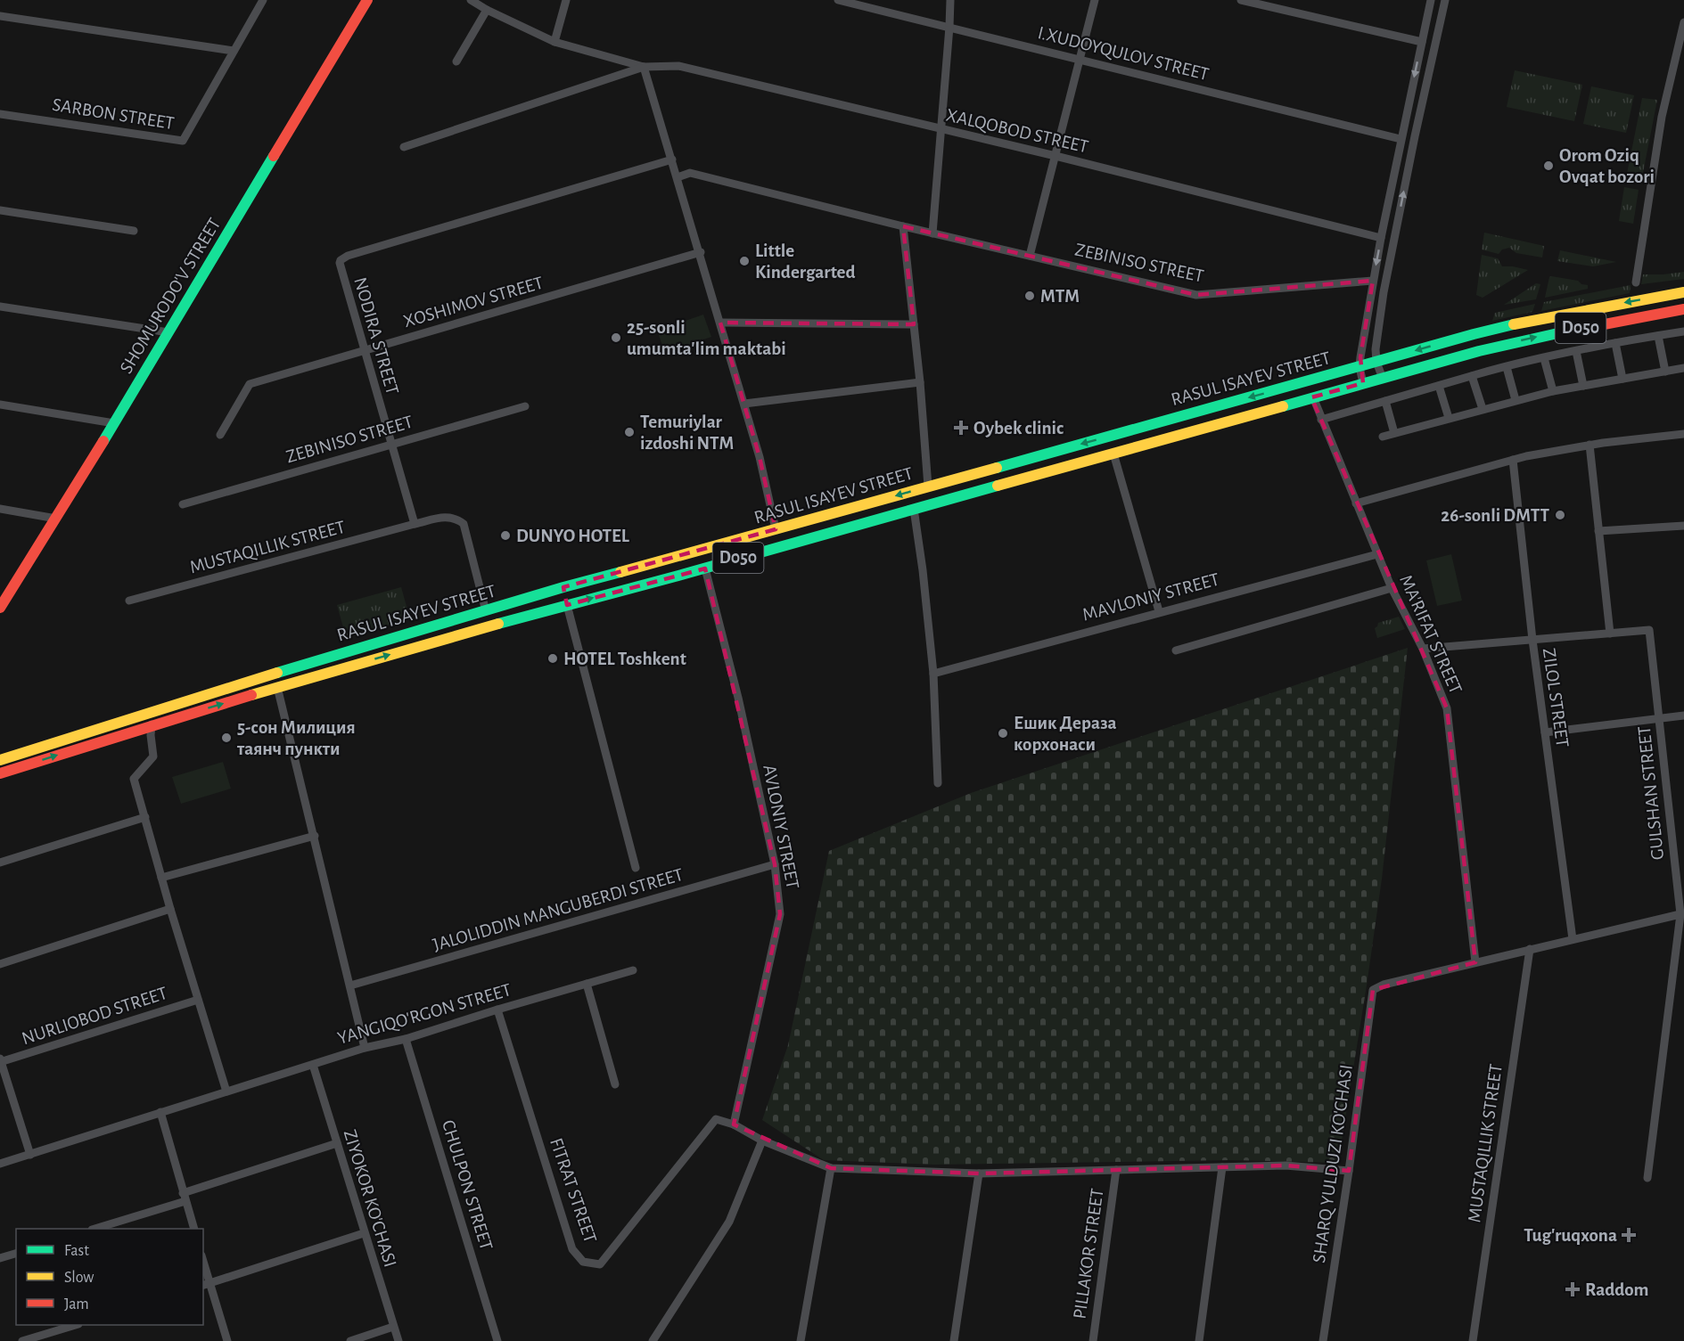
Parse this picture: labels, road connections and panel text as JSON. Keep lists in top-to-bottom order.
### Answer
{
  "streets": {
    "main road": ["SHOMURODO'V STREET", "D050", "RASUL ISAYEV STREET"],
    "street": [
      "I.ХUDOYQULOV STREET",
      "SARBON STREET",
      "ХALQOBOD STREET",
      "ZEBINISO STREET",
      "XOSHIMOV STREET",
      "NODIRA STREET",
      "MUSTAQILLIK STREET",
      "MAVLONIY STREET",
      "MA'RIFAT STREET",
      "ZILOL STREET",
      "GULSHAN STREET",
      "AVLONIY STREET",
      "JALOLIDDIN MANGUBERDI STREET",
      "YANGIQO'RGON STREET",
      "NURLIOBOD STREET",
      "SHARQ YULDUZI KO'CHASI",
      "CHULPON STREET",
      "FITRAT STREET",
      "ZIYOKOR KO'CHASI",
      "PILLAKOR STREET"
    ]
  },
  "crossings": [
    ["ZEBINISO STREET", "NODIRA STREET"],
    ["XOSHIMOV STREET", "NODIRA STREET"],
    ["NODIRA STREET", "MUSTAQILLIK STREET"],
    ["RASUL ISAYEV STREET", "MA'RIFAT STREET"],
    ["RASUL ISAYEV STREET", "AVLONIY STREET"],
    ["MAVLONIY STREET", "MA'RIFAT STREET"],
    ["MA'RIFAT STREET", "GULSHAN STREET"],
    ["MA'RIFAT STREET", "SHARQ YULDUZI KO'CHASI"],
    ["ZILOL STREET", "GULSHAN STREET"],
    ["AVLONIY STREET", "JALOLIDDIN MANGUBERDI STREET"],
    ["AVLONIY STREET", "FITRAT STREET"],
    ["YANGIQO'RGON STREET", "CHULPON STREET"],
    ["YANGIQO'RGON STREET", "FITRAT STREET"],
    ["YANGIQO'RGON STREET", "ZIYOKOR KO'CHASI"]
  ],
  "places": {
    "other": [
      "Orom Oziq Ovqat bozori",
      "Little Kindergarted",
      "MTM",
      "25-sonli umumta'lim maktabi",
      "Temuriylar izdoshi NTM",
      "26-sonli DMTT",
      "DUNYO HOTEL",
      "HOTEL Toshkent",
      "Ешик Дераза корхонаси",
      "5-сон Милиция таянч пункти"
    ],
    "health": ["Oybek clinic", "Tug'ruqxona", "Raddom"]
  },
  "legend": ["Fast", "Slow", "Jam"]
}
